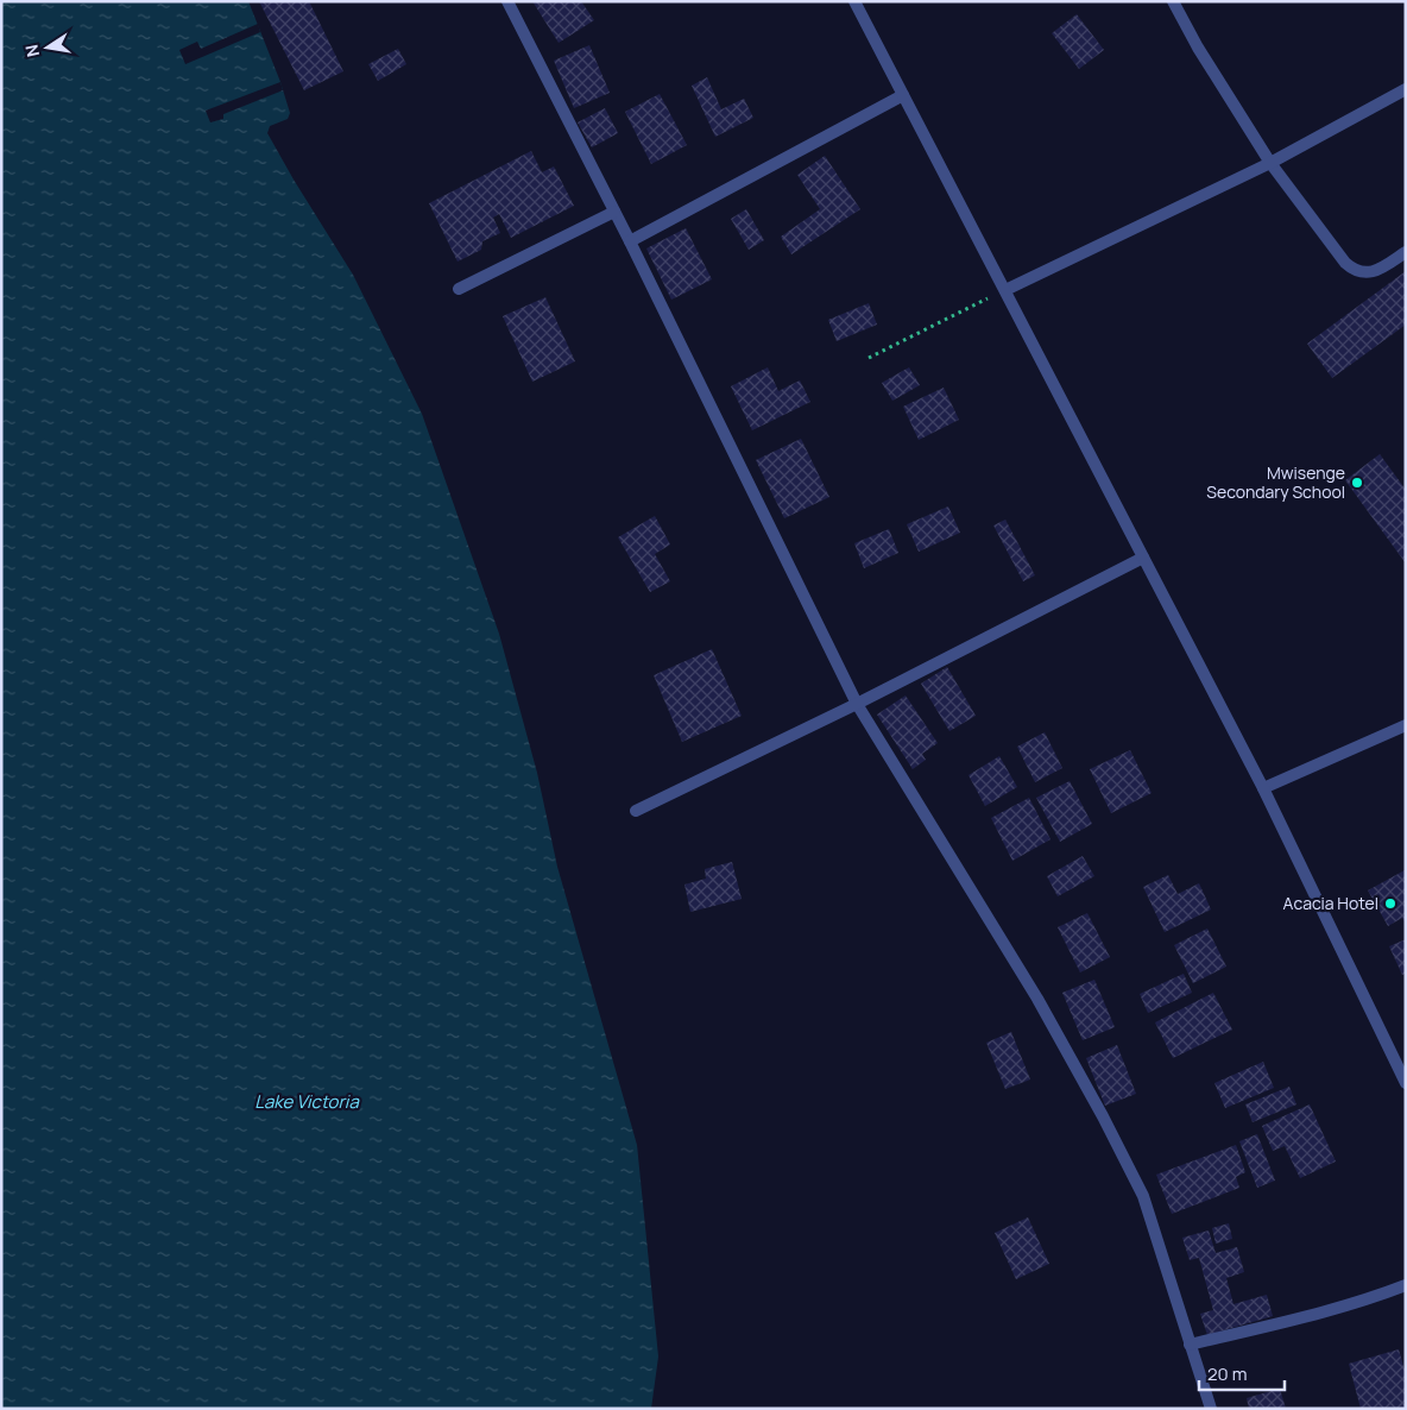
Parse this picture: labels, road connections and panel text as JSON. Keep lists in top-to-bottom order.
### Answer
{
  "water": ["Lake Victoria"],
  "places": ["Mwisenge Secondary School", "Acacia Hotel"],
  "scale_bar": "20 m",
  "north": "left"
}
